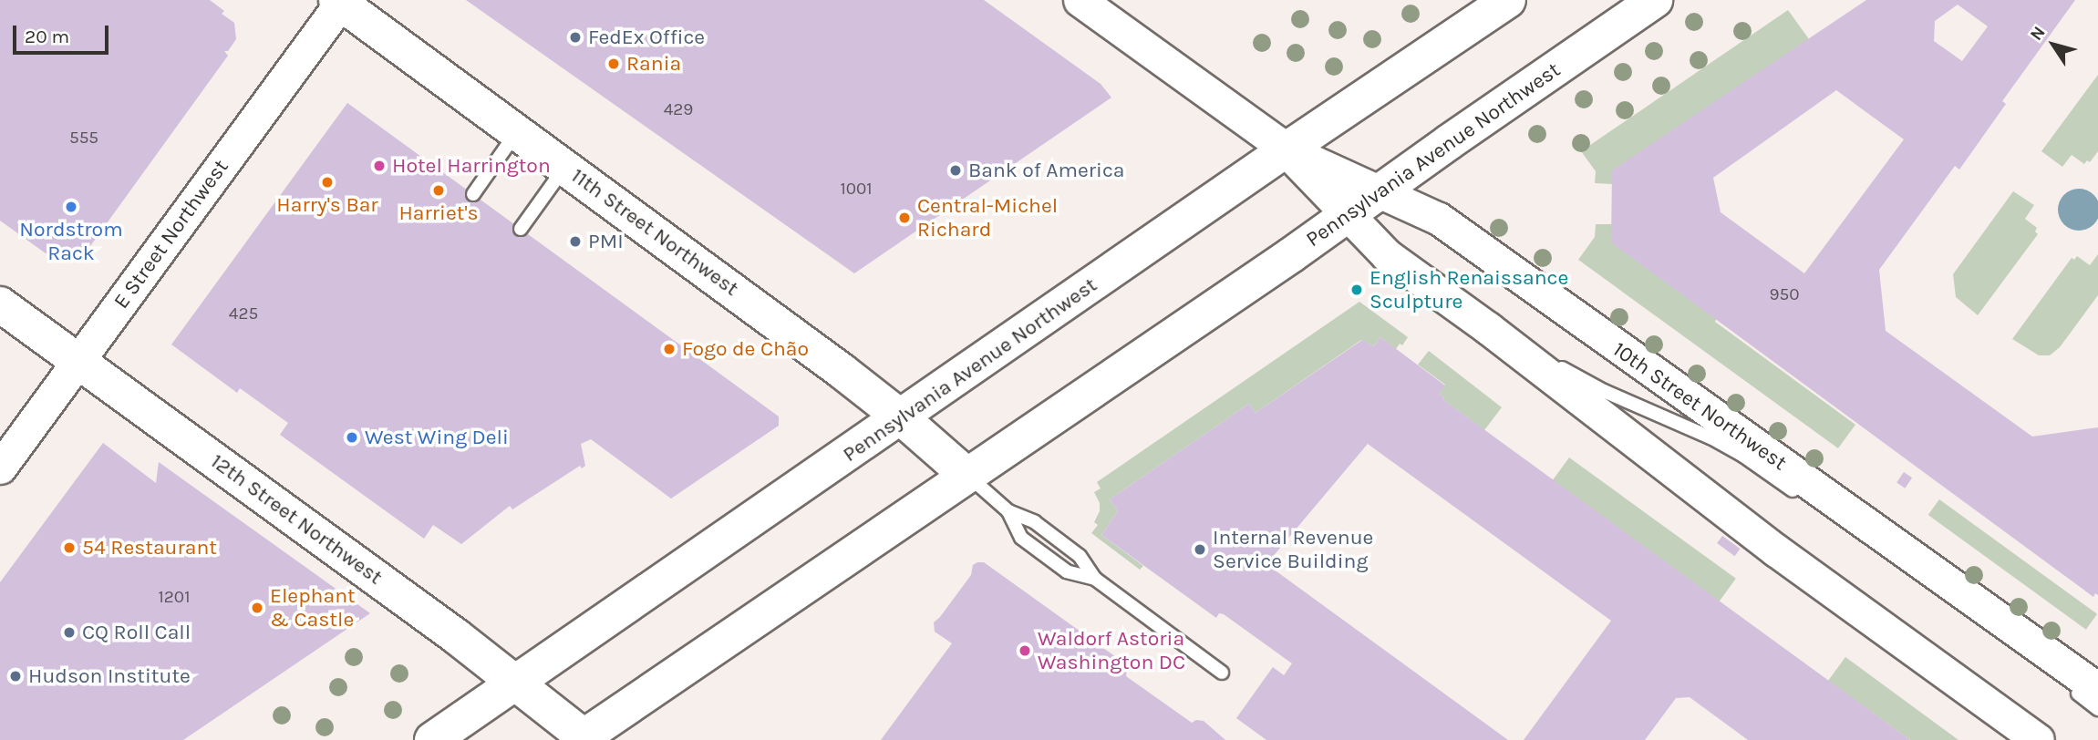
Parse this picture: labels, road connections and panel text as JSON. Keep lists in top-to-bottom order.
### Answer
{
  "streets": {
    "main road": ["Pennsylvania Avenue Northwest", "11th Street Northwest", "12th Street Northwest"],
    "street": ["E Street Northwest", "10th Street Northwest"]
  },
  "crossings": [
    ["Pennsylvania Avenue Northwest", "11th Street Northwest"],
    ["Pennsylvania Avenue Northwest", "10th Street Northwest"],
    ["Pennsylvania Avenue Northwest", "12th Street Northwest"],
    ["11th Street Northwest", "E Street Northwest"],
    ["E Street Northwest", "12th Street Northwest"]
  ],
  "places": [
    "FedEx Office",
    "Rania",
    "Hotel Harrington",
    "Bank of America",
    "Harry's Bar",
    "Harriet's",
    "Nordstrom Rack",
    "Central-Michel Richard",
    "PMI",
    "English Renaissance Sculpture",
    "Fogo de Chão",
    "West Wing Deli",
    "54 Restaurant",
    "Internal Revenue Service Building",
    "Elephant & Castle",
    "CQ Roll Call",
    "Waldorf Astoria Washington DC",
    "Hudson Institute"
  ],
  "house_numbers": [
    "429",
    "555",
    "1001",
    "950",
    "425",
    "1201"
  ],
  "scale_bar": "20 m",
  "north": "top left"
}
